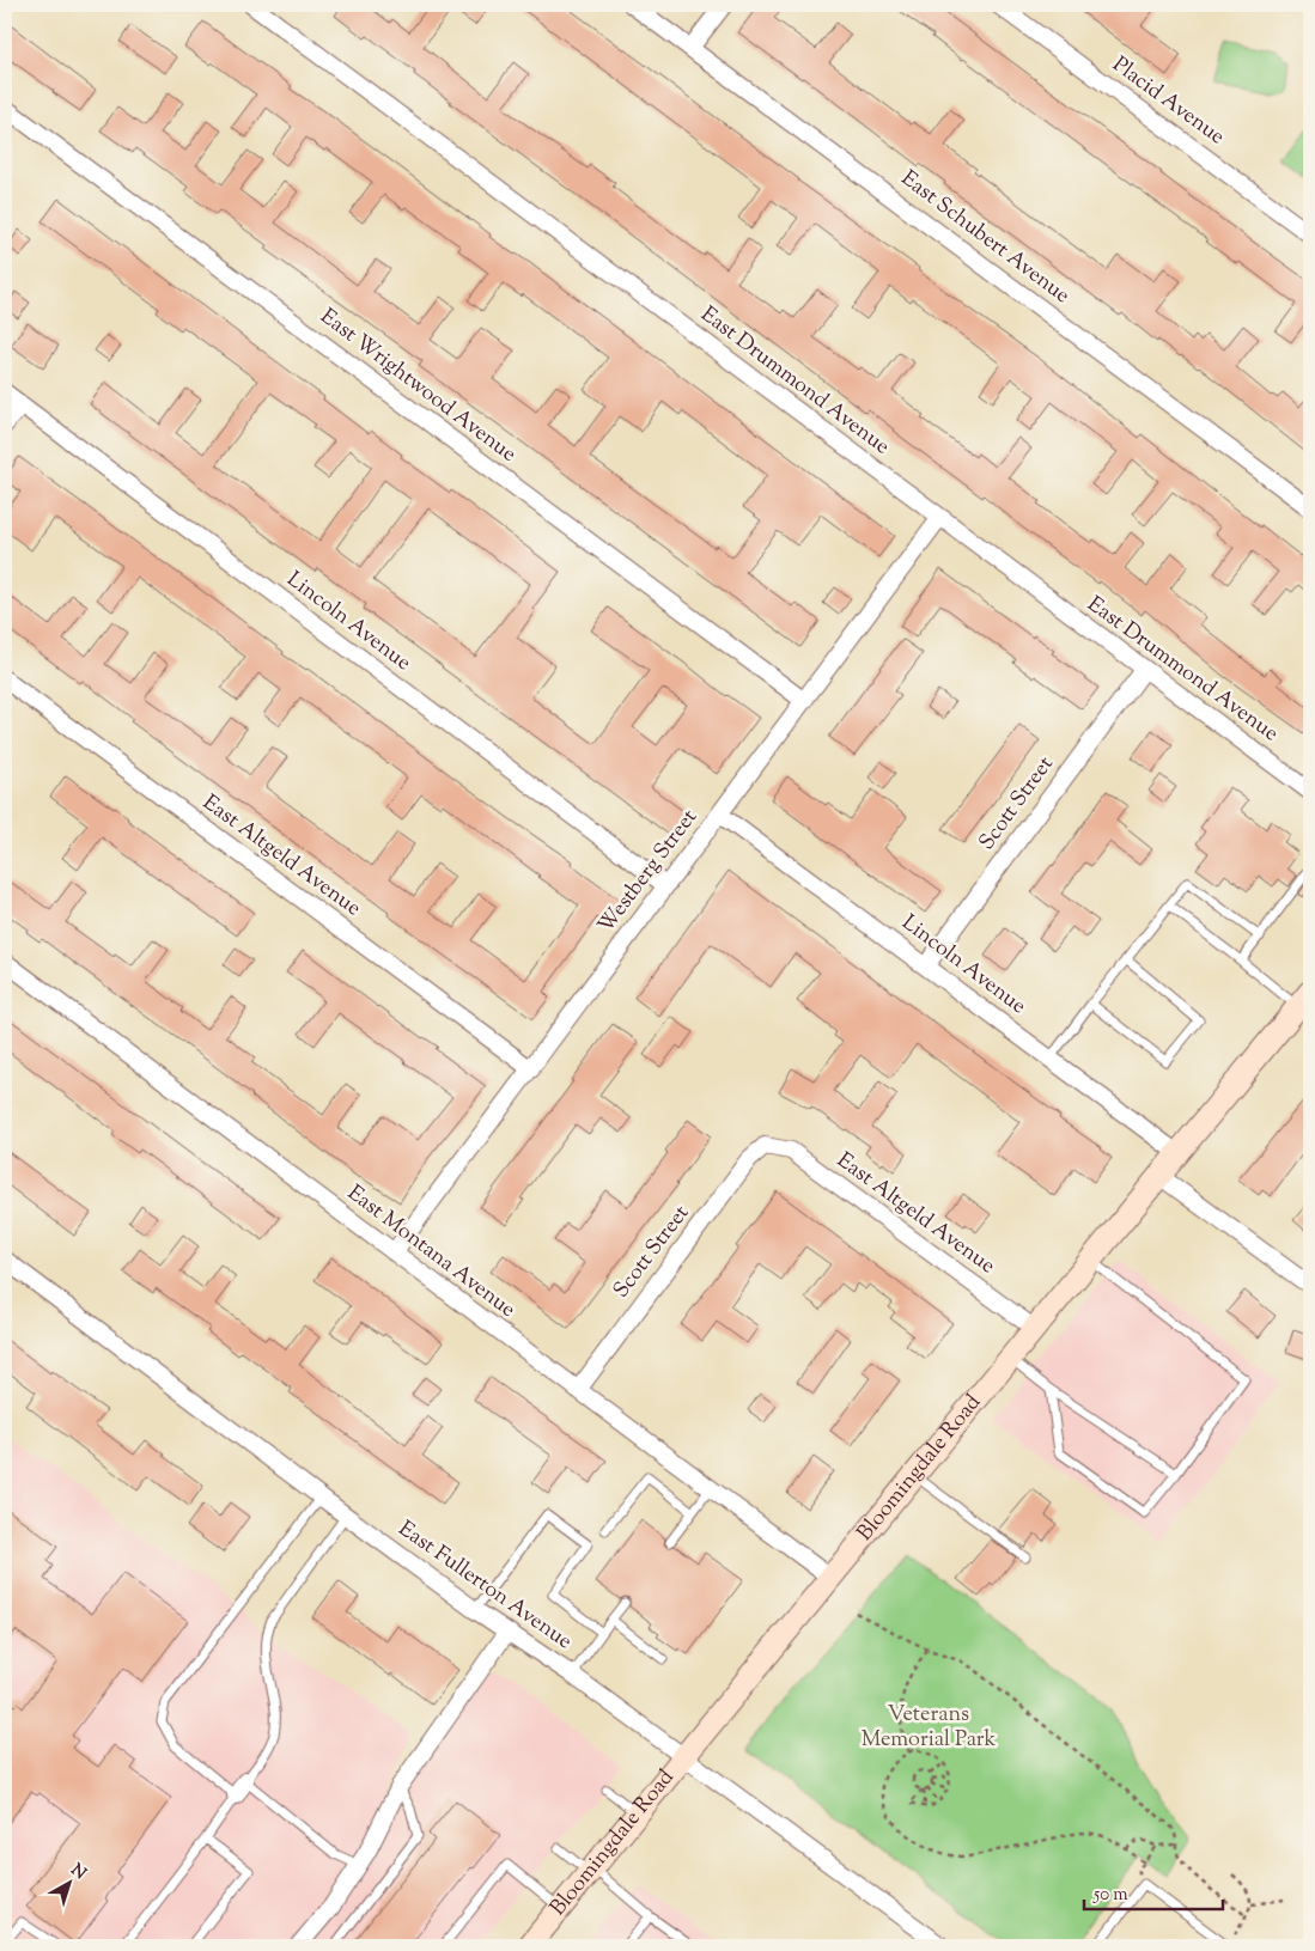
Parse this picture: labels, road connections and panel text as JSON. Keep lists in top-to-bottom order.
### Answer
{
  "streets": {
    "main road": ["Bloomingdale Road"],
    "street": [
      "Placid Avenue",
      "East Schubert Avenue",
      "East Drummond Avenue",
      "East Wrightwood Avenue",
      "Lincoln Avenue",
      "Scott Street",
      "East Altgeld Avenue",
      "Westberg Street",
      "East Montana Avenue",
      "East Fullerton Avenue"
    ]
  },
  "crossings": [
    ["East Drummond Avenue", "Scott Street"],
    ["East Drummond Avenue", "Westberg Street"],
    ["East Wrightwood Avenue", "Westberg Street"],
    ["Lincoln Avenue", "Scott Street"],
    ["Lincoln Avenue", "Westberg Street"],
    ["Lincoln Avenue", "Bloomingdale Road"],
    ["Scott Street", "East Altgeld Avenue"],
    ["Scott Street", "East Montana Avenue"],
    ["East Altgeld Avenue", "Westberg Street"],
    ["East Altgeld Avenue", "Bloomingdale Road"],
    ["Westberg Street", "East Montana Avenue"],
    ["East Montana Avenue", "Bloomingdale Road"],
    ["Bloomingdale Road", "East Fullerton Avenue"]
  ],
  "parks": ["Veterans Memorial Park"],
  "scale_bar": "50 m",
  "north": "top right"
}
